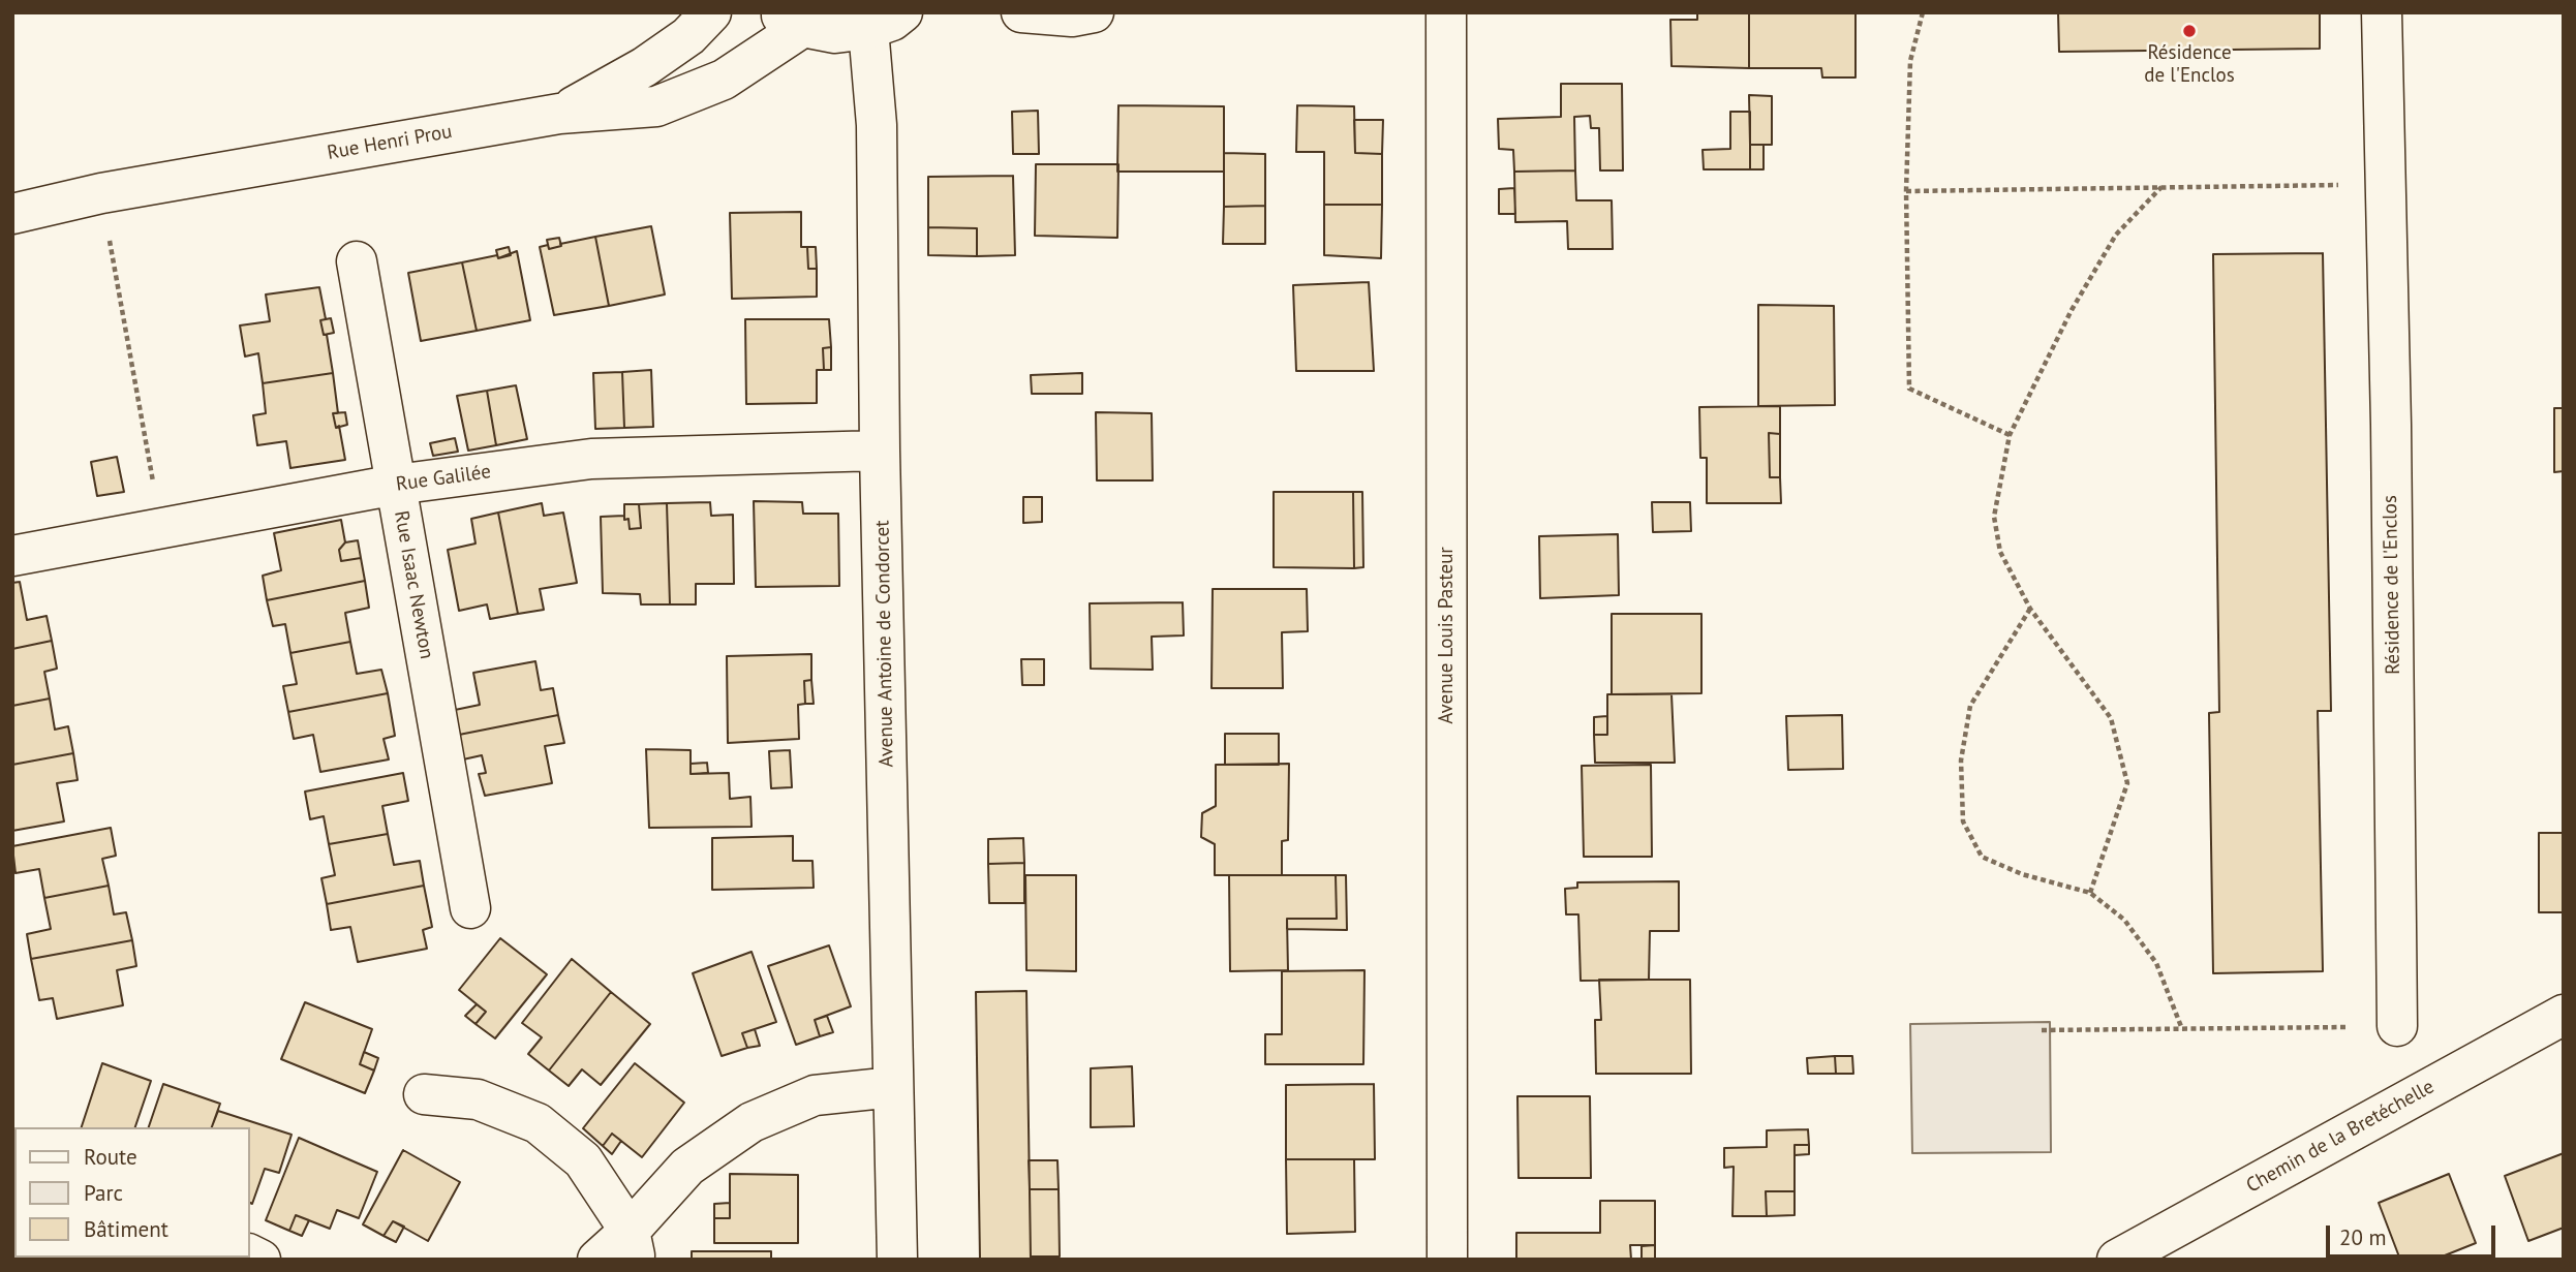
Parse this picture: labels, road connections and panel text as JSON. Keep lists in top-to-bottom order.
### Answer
{
  "streets": {
    "street": [
      "Rue Henri Prou",
      "Rue Galilée",
      "Rue Isaac Newton",
      "Résidence de l'Enclos",
      "Avenue Louis Pasteur",
      "Avenue Antoine de Condorcet",
      "Chemin de la Bretéchelle"
    ]
  },
  "crossings": [
    ["Rue Galilée", "Rue Isaac Newton"],
    ["Rue Galilée", "Avenue Antoine de Condorcet"]
  ],
  "places": ["Résidence de l'Enclos"],
  "legend": ["Route", "Parc", "Bâtiment"],
  "scale_bar": "20 m"
}
